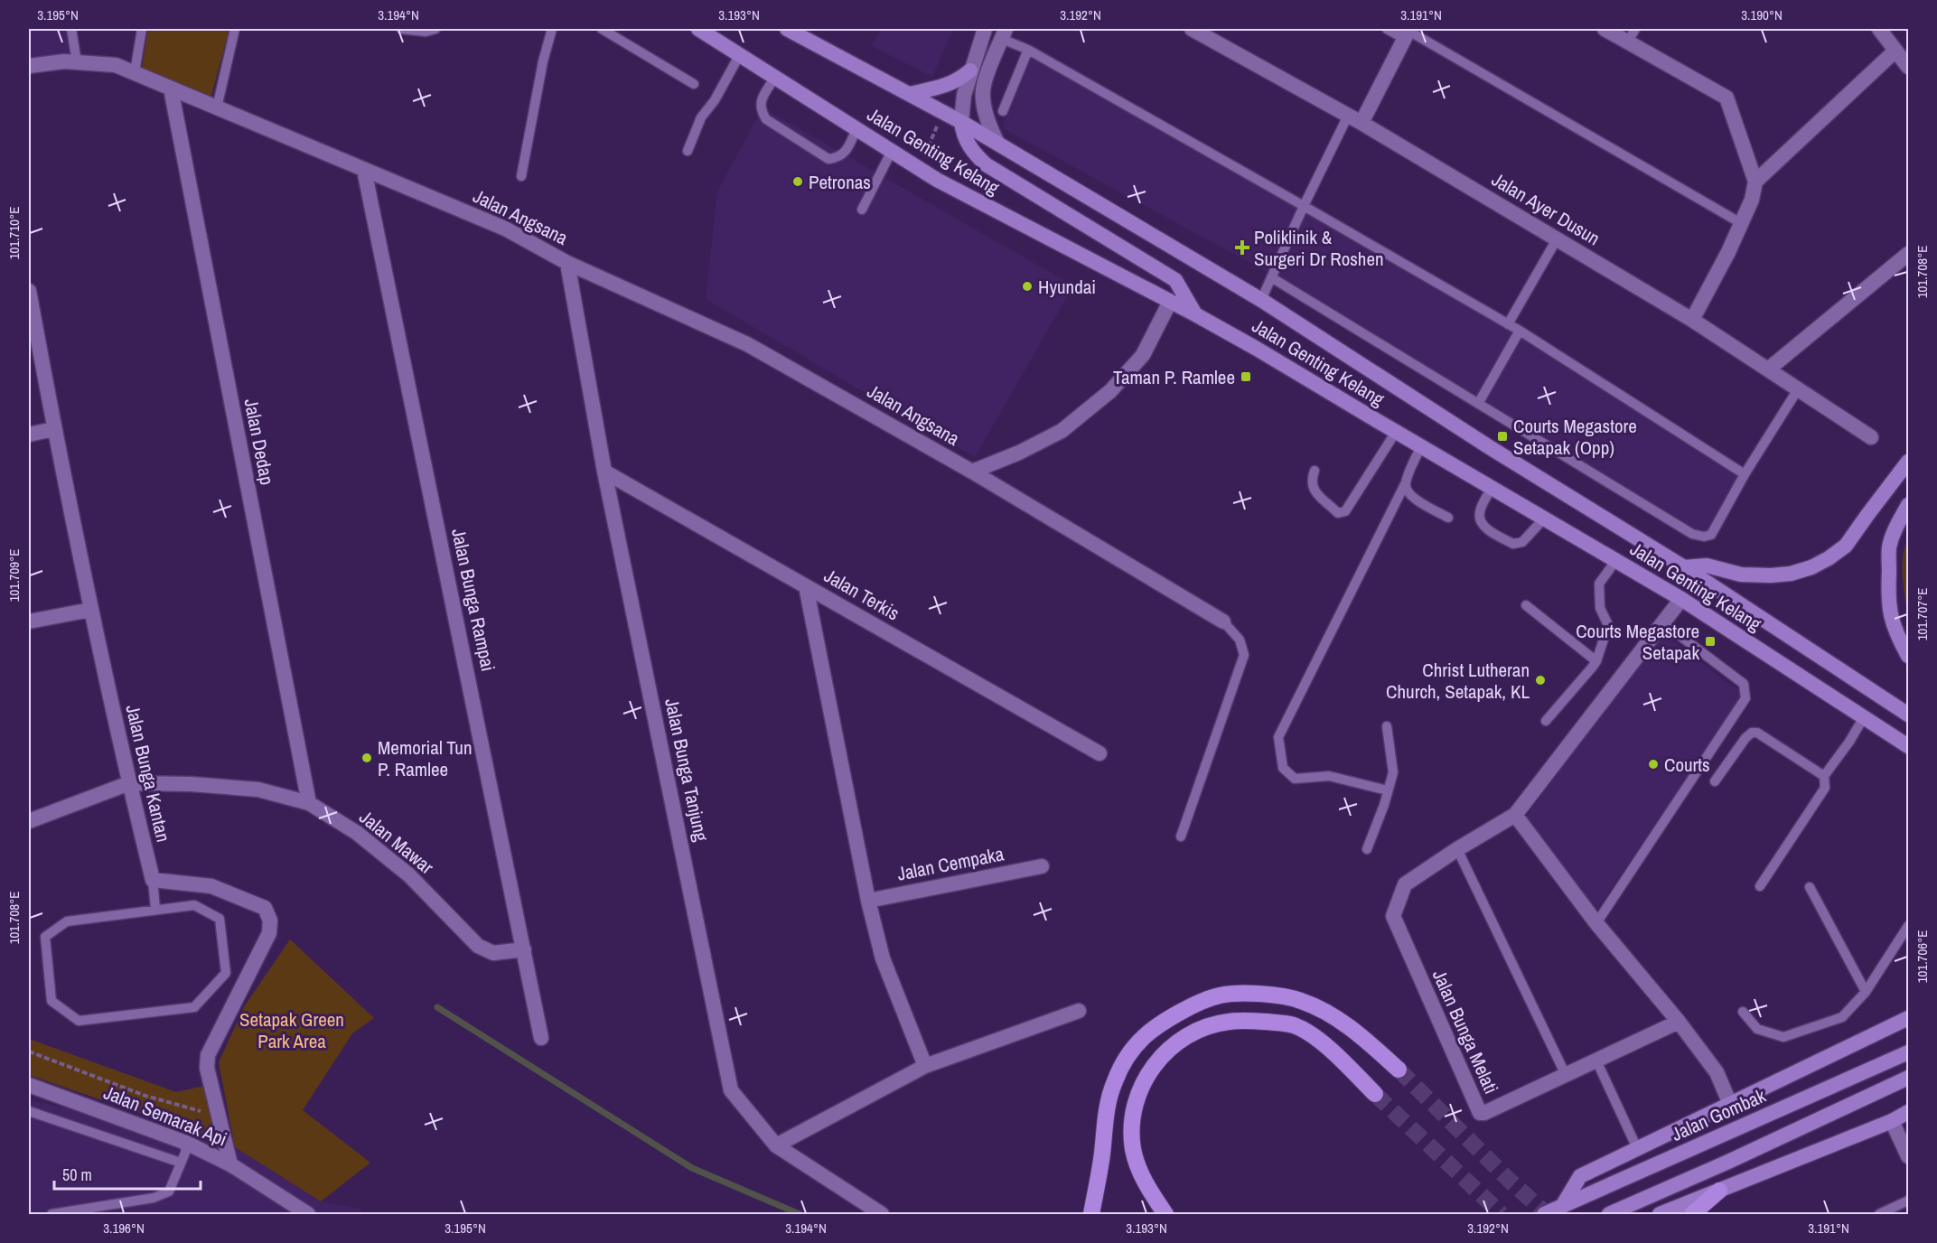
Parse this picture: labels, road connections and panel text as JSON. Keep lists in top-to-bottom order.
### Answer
{
  "streets": {
    "main road": ["Jalan Genting Kelang", "Jalan Gombak"],
    "street": [
      "Jalan Ayer Dusun",
      "Jalan Angsana",
      "Jalan Dedap",
      "Jalan Terkis",
      "Jalan Bunga Rampai",
      "Jalan Bunga Tanjung",
      "Jalan Bunga Kantan",
      "Jalan Mawar",
      "Jalan Cempaka",
      "Jalan Bunga Melati",
      "Jalan Semarak Api"
    ]
  },
  "crossings": [
    ["Jalan Genting Kelang", "Jalan Bunga Melati"],
    ["Jalan Angsana", "Jalan Dedap"],
    ["Jalan Angsana", "Jalan Bunga Rampai"],
    ["Jalan Angsana", "Jalan Bunga Tanjung"],
    ["Jalan Dedap", "Jalan Mawar"],
    ["Jalan Terkis", "Jalan Bunga Tanjung"],
    ["Jalan Bunga Rampai", "Jalan Mawar"],
    ["Jalan Bunga Kantan", "Jalan Mawar"]
  ],
  "parks": ["Setapak Green Park Area"],
  "places": {
    "other": [
      "Petronas",
      "Hyundai",
      "Christ Lutheran Church, Setapak, KL",
      "Memorial Tun P. Ramlee",
      "Courts"
    ],
    "health": ["Poliklinik & Surgeri Dr Roshen"],
    "transit": ["Taman P. Ramlee", "Courts Megastore Setapak (Opp)", "Courts Megastore Setapak"]
  },
  "scale_bar": "50 m",
  "coordinates": [
    "3.195°N",
    "3.194°N",
    "3.193°N",
    "3.192°N",
    "3.191°N",
    "3.190°N",
    "101.710°E",
    "101.708°E",
    "101.709°E",
    "101.707°E",
    "101.706°E",
    "3.196°N"
  ]
}
